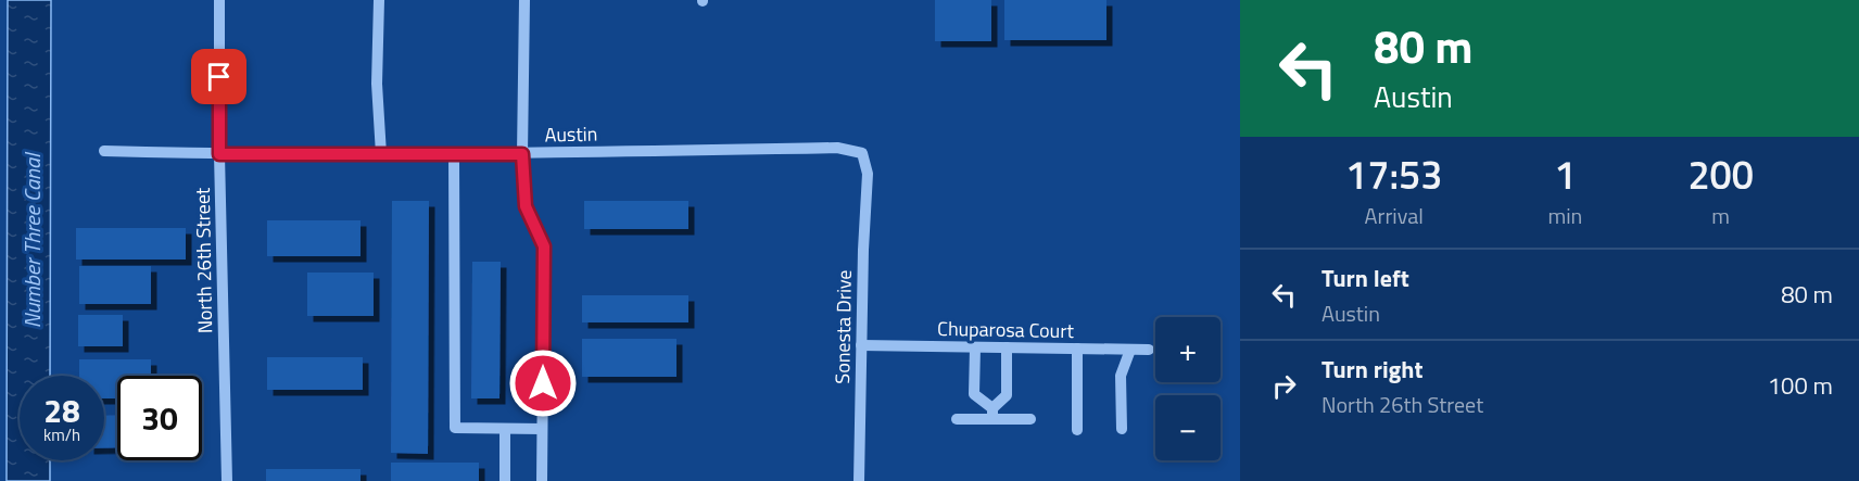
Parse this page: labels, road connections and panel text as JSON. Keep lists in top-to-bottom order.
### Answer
{
  "streets": {
    "street": [
      "Austin",
      "North 26th Street",
      "Sonesta Drive",
      "Chuparosa Court"
    ]
  },
  "crossings": [
    ["Austin", "North 26th Street"],
    ["Austin", "Sonesta Drive"],
    ["Sonesta Drive", "Chuparosa Court"]
  ],
  "water": ["Number Three Canal"],
  "page": {
    "turn": ["80 m", "Austin"],
    "eta": [
      "17:53",
      "Arrival",
      "1",
      "min",
      "200",
      "m"
    ],
    "list": [
      {
        "name": "Turn left",
        "note": "Austin",
        "value": "80 m"
      },
      {
        "name": "Turn right",
        "note": "North 26th Street",
        "value": "100 m"
      }
    ],
    "map_buttons": ["+", "−"],
    "speed": "28 km/h",
    "limit": "30"
  }
}
